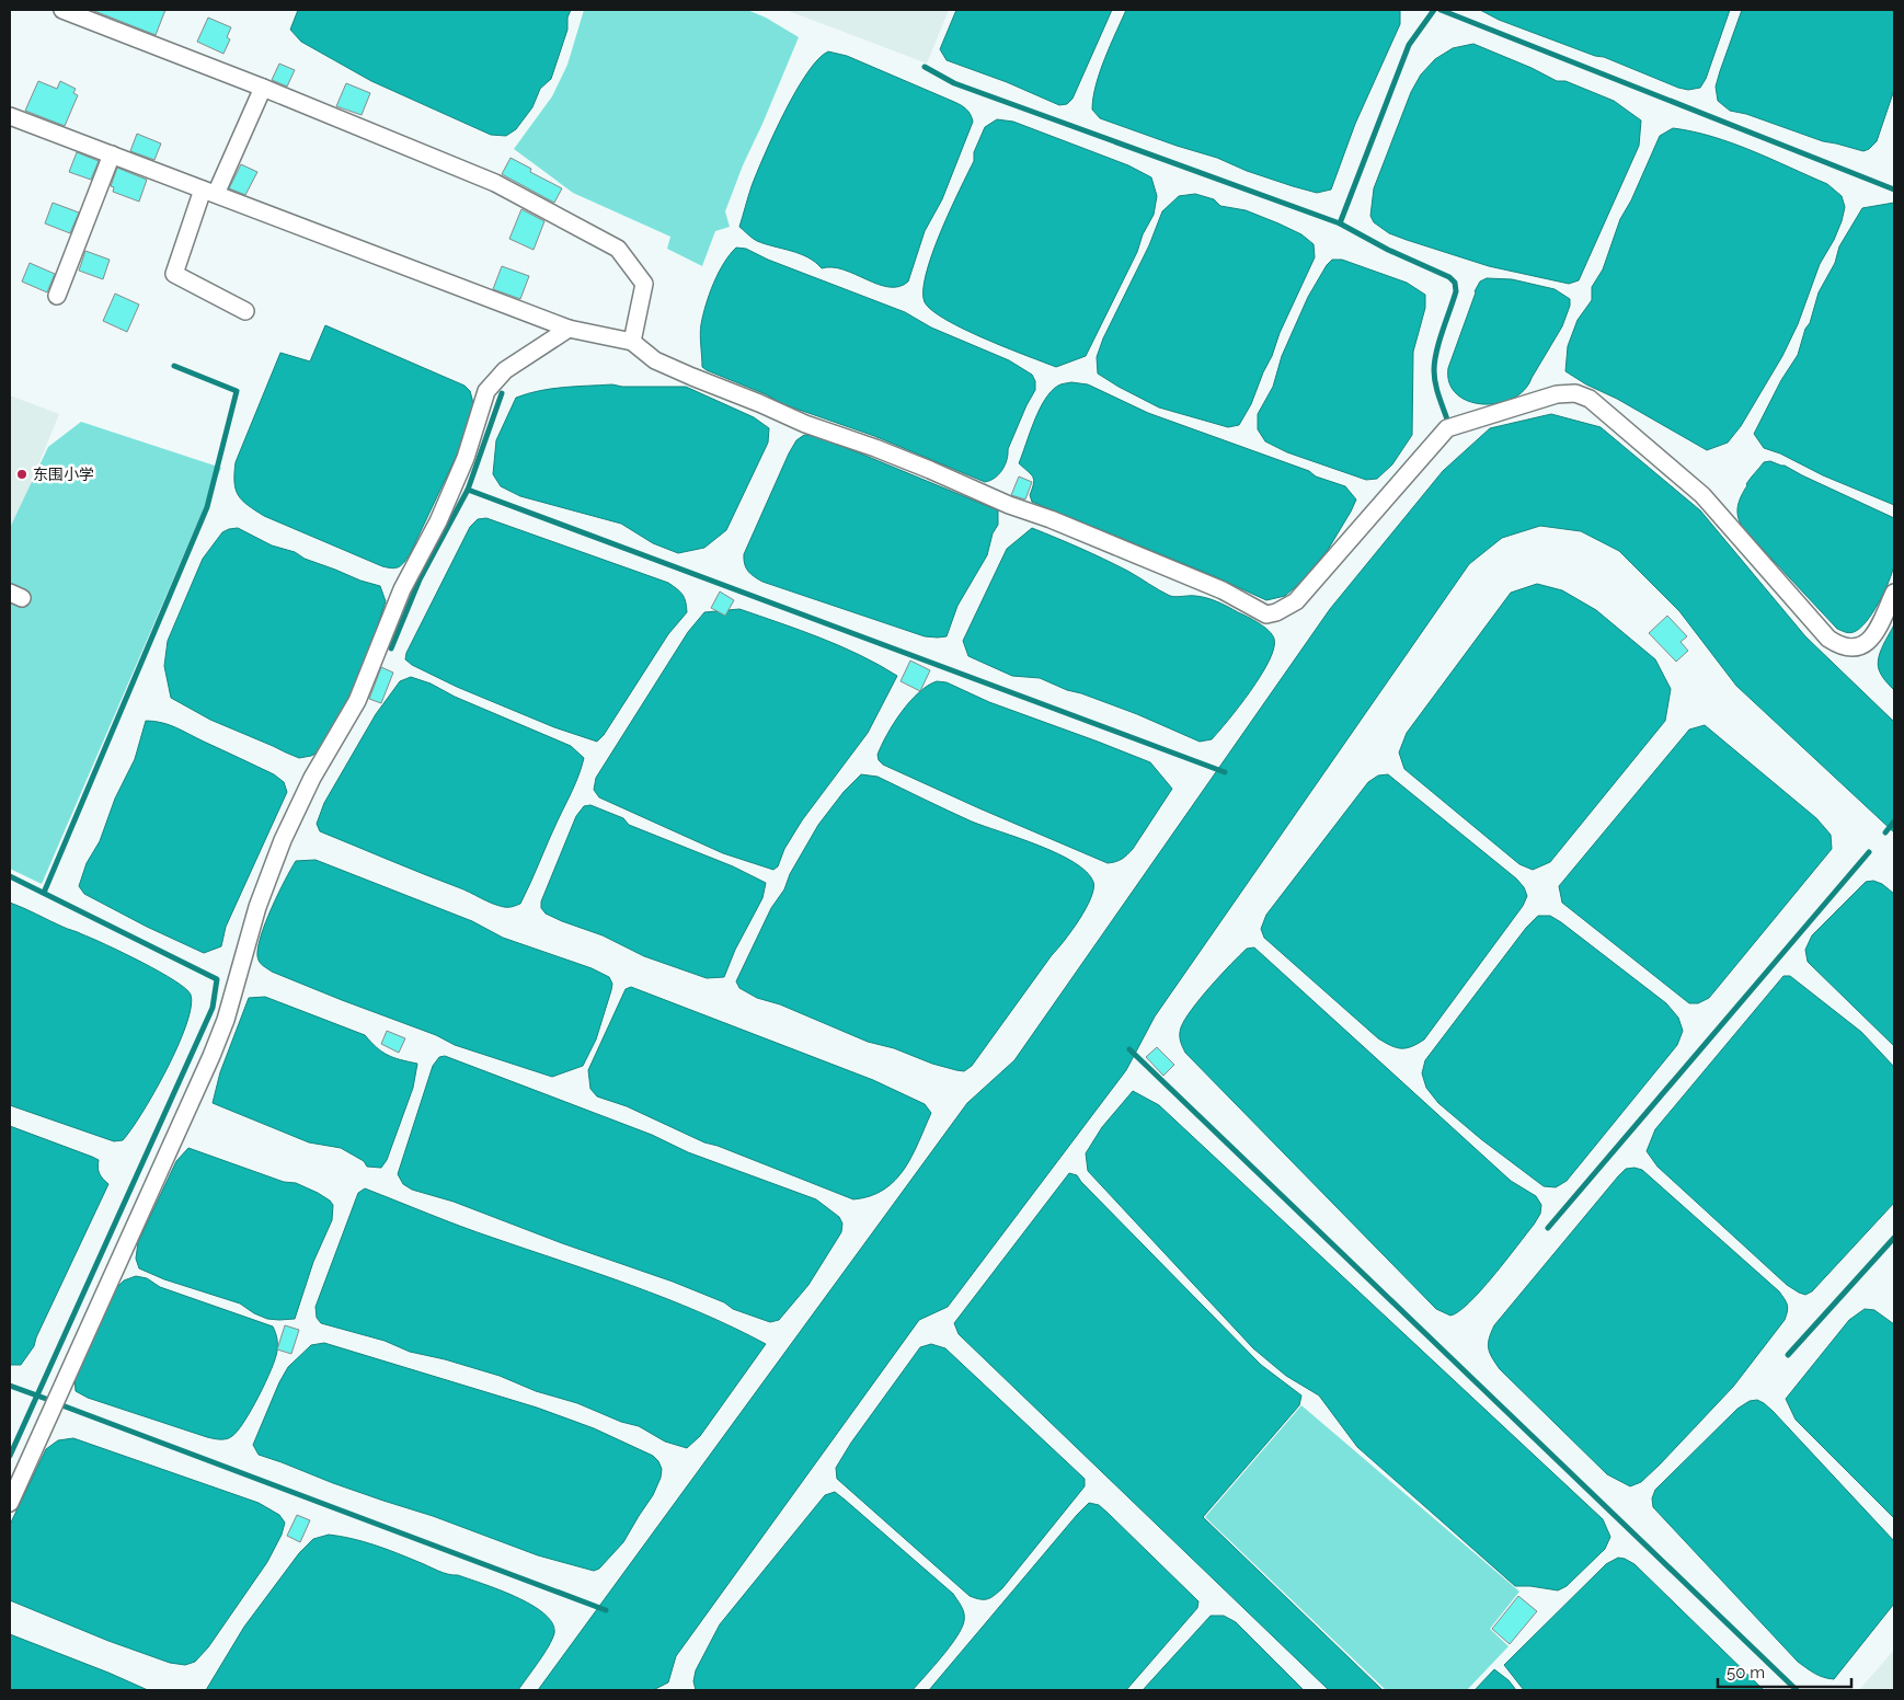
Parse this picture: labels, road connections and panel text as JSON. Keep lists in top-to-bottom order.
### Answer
{
  "places": ["东围小学"],
  "scale_bar": "50 m"
}
